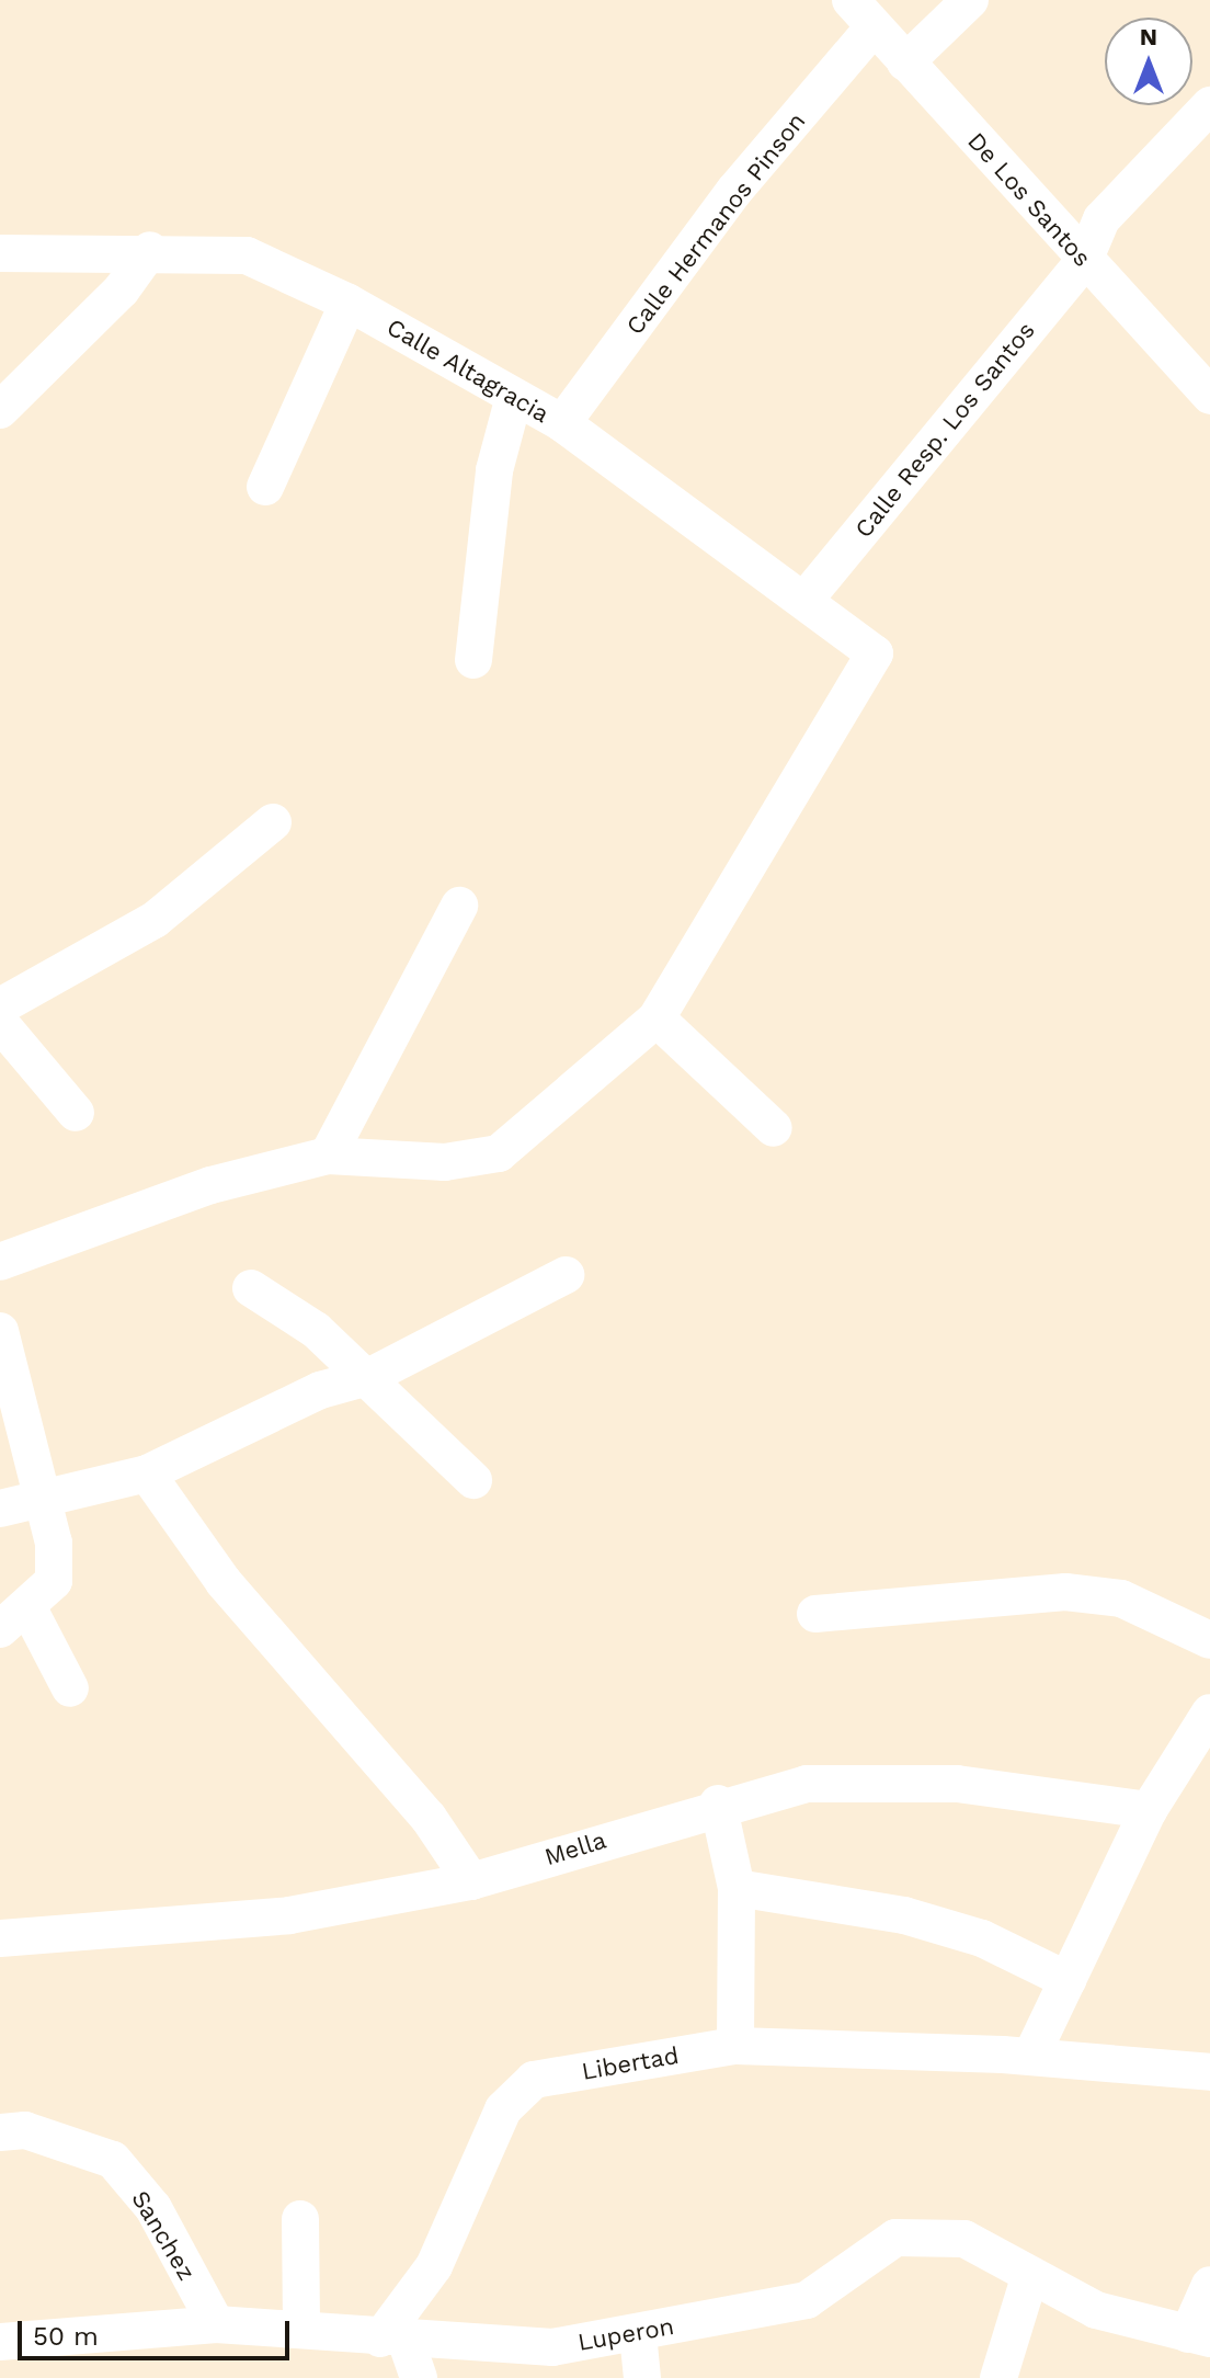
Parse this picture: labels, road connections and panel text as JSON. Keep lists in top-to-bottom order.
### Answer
{
  "streets": {
    "street": [
      "De Los Santos",
      "Calle Hermanos Pinson",
      "Calle Altagracia",
      "Calle Resp. Los Santos",
      "Mella",
      "Libertad",
      "Sanchez",
      "Luperon"
    ]
  },
  "crossings": [
    ["De Los Santos", "Calle Hermanos Pinson"],
    ["De Los Santos", "Calle Resp. Los Santos"],
    ["Calle Hermanos Pinson", "Calle Altagracia"],
    ["Calle Altagracia", "Calle Resp. Los Santos"],
    ["Libertad", "Luperon"],
    ["Sanchez", "Luperon"]
  ],
  "scale_bar": "50 m",
  "north": "top"
}
